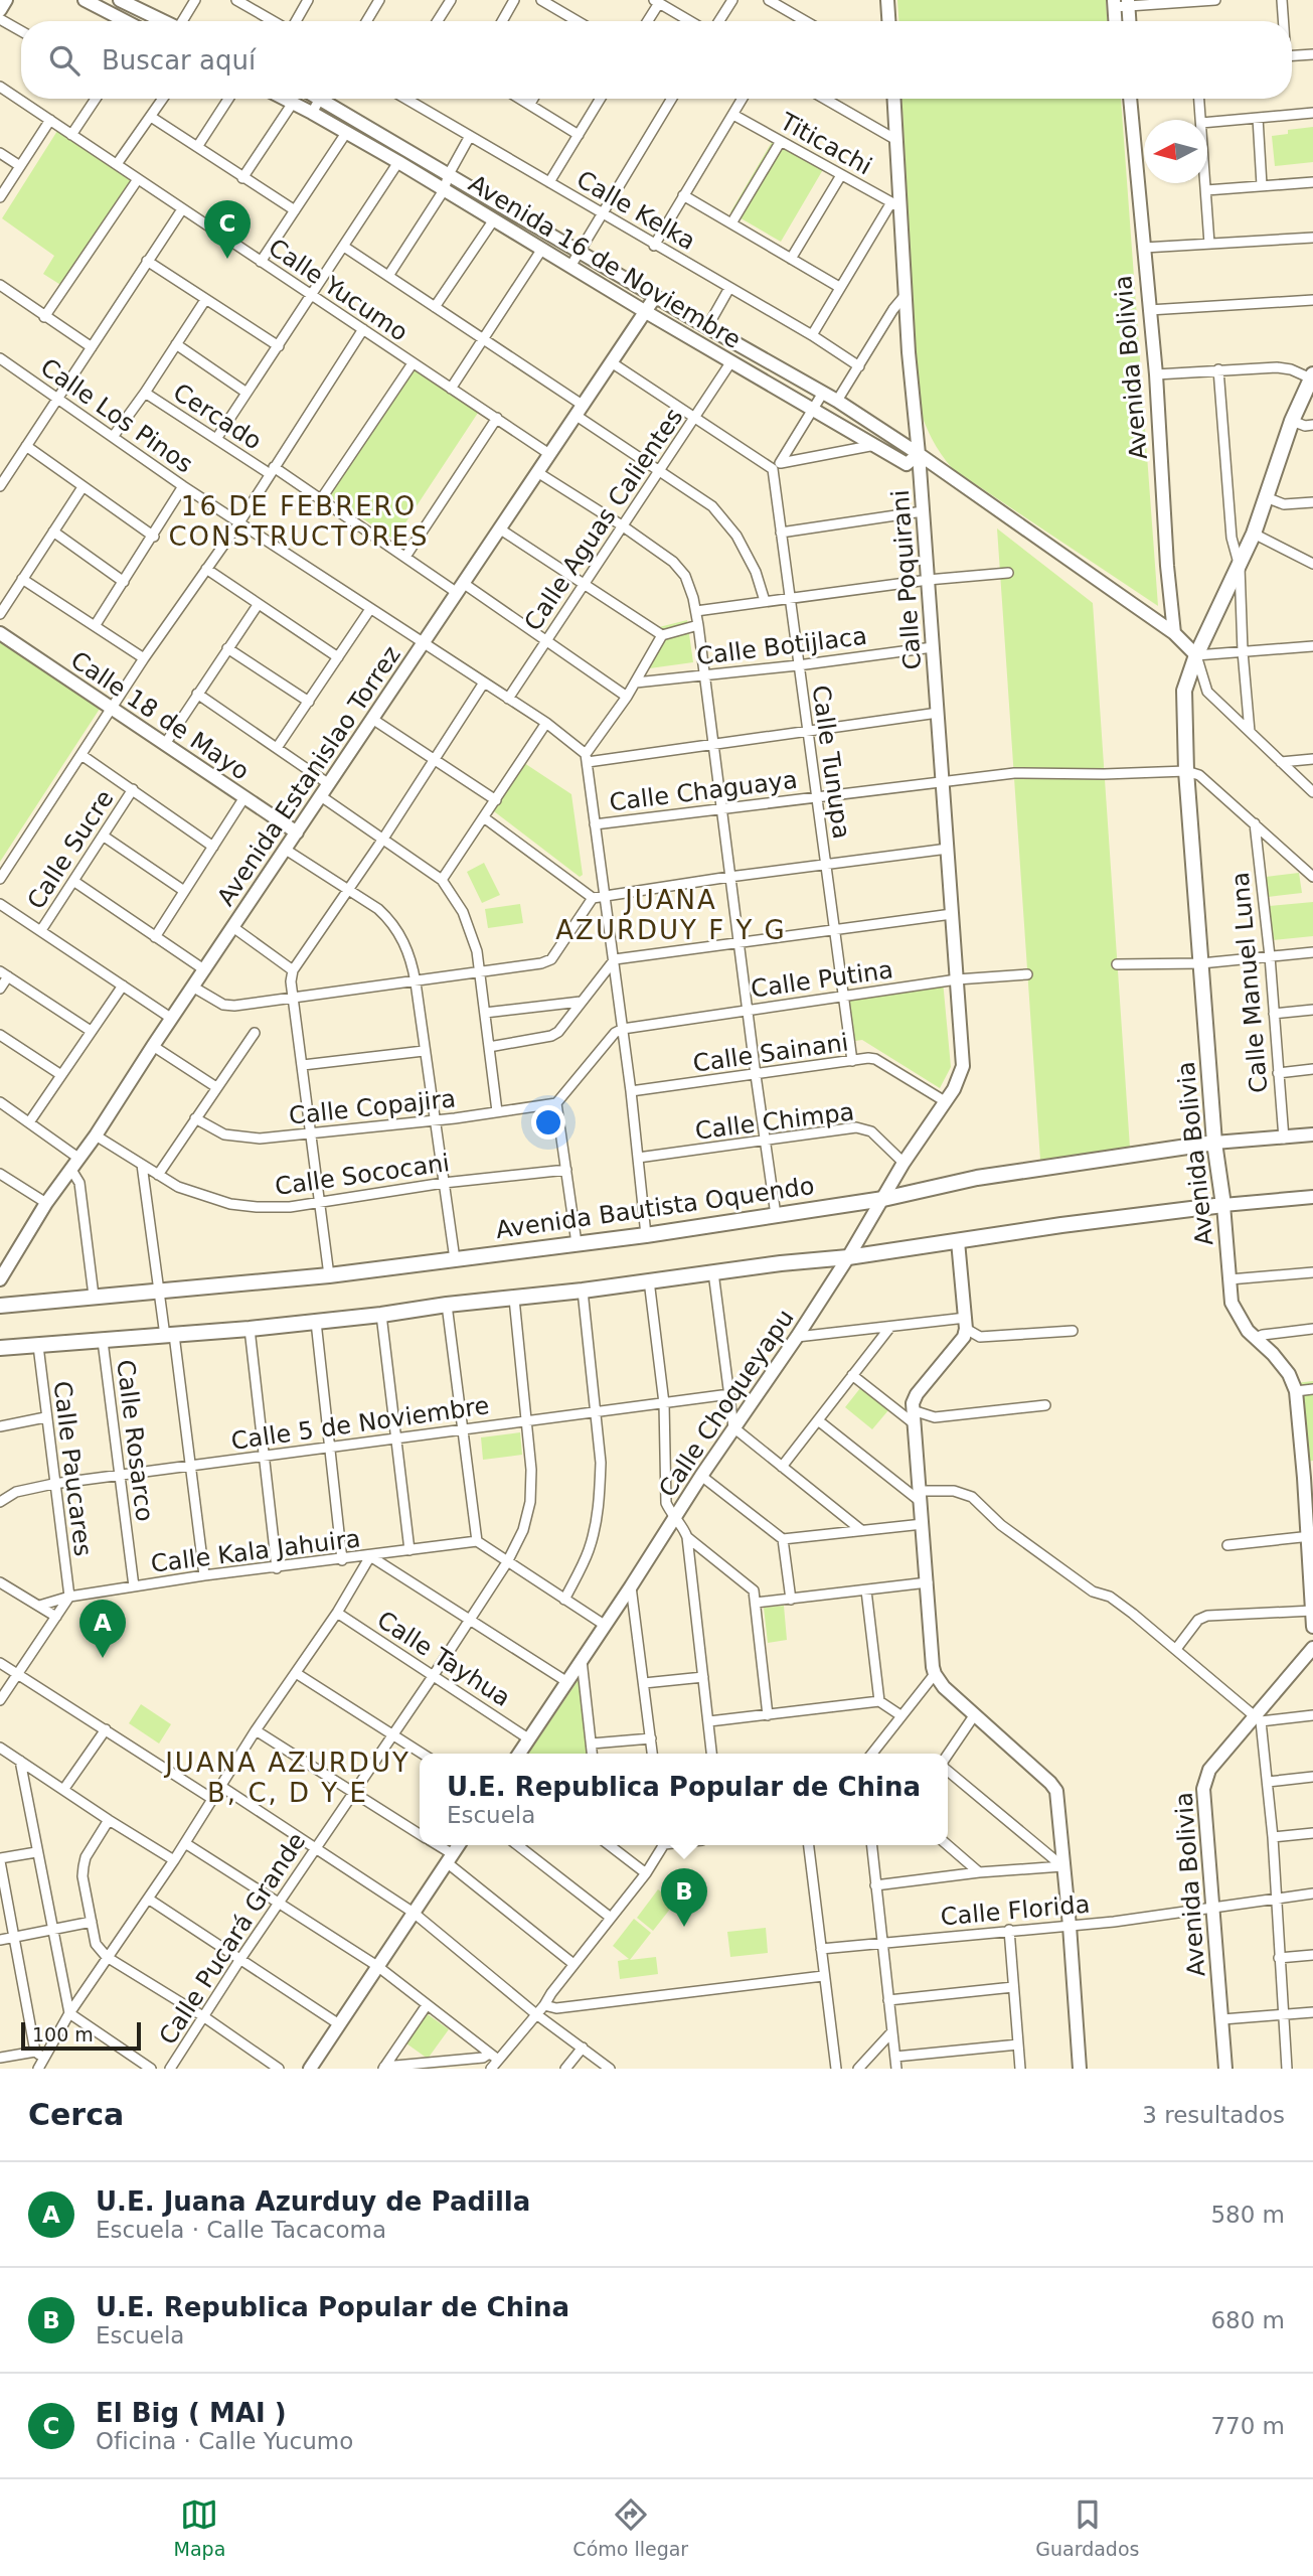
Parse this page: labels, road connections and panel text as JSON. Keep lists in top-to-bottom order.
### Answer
{
  "streets": {
    "main road": ["Avenida Bolivia", "Avenida Bautista Oquendo"],
    "street": [
      "Titicachi",
      "Calle Kelka",
      "Avenida 16 de Noviembre",
      "Calle Yucumo",
      "Calle Los Pinos",
      "Cercado",
      "Calle Aguas Calientes",
      "Calle Poquirani",
      "Calle Botijlaca",
      "Calle 18 de Mayo",
      "Calle Tunupa",
      "Avenida Estanislao Torrez",
      "Calle Chaguaya",
      "Calle Sucre",
      "Calle Putina",
      "Calle Manuel Luna",
      "Calle Sainani",
      "Calle Copajira",
      "Calle Chimpa",
      "Calle Sococani",
      "Calle Choqueyapu",
      "Calle 5 de Noviembre",
      "Calle Rosarco",
      "Calle Paucares",
      "Calle Kala Jahuira",
      "Calle Tayhua",
      "Calle Florida",
      "Calle Pucará Grande"
    ]
  },
  "crossings": [
    ["Titicachi", "Calle Poquirani"],
    ["Avenida 16 de Noviembre", "Avenida Bolivia"],
    ["Avenida 16 de Noviembre", "Calle Aguas Calientes"],
    ["Avenida 16 de Noviembre", "Calle Poquirani"],
    ["Avenida 16 de Noviembre", "Avenida Estanislao Torrez"],
    ["Calle Yucumo", "Avenida Estanislao Torrez"],
    ["Avenida Bolivia", "Calle Chaguaya"],
    ["Avenida Bolivia", "Avenida Bautista Oquendo"],
    ["Avenida Bolivia", "Calle Florida"],
    ["Calle Los Pinos", "Calle Aguas Calientes"],
    ["Calle Los Pinos", "Avenida Estanislao Torrez"],
    ["Cercado", "Calle Aguas Calientes"],
    ["Cercado", "Avenida Estanislao Torrez"],
    ["Calle Poquirani", "Calle Botijlaca"],
    ["Calle Poquirani", "Calle Chaguaya"],
    ["Calle Poquirani", "Calle Putina"],
    ["Calle Poquirani", "Calle Choqueyapu"],
    ["Calle Botijlaca", "Calle Tunupa"],
    ["Calle 18 de Mayo", "Avenida Estanislao Torrez"],
    ["Calle Tunupa", "Calle Chaguaya"],
    ["Calle Tunupa", "Calle Putina"],
    ["Calle Tunupa", "Calle Sainani"],
    ["Avenida Estanislao Torrez", "Calle Sococani"],
    ["Calle Manuel Luna", "Avenida Bautista Oquendo"],
    ["Calle Sainani", "Calle Choqueyapu"],
    ["Calle Chimpa", "Calle Choqueyapu"],
    ["Avenida Bautista Oquendo", "Calle Choqueyapu"],
    ["Calle Choqueyapu", "Calle Tayhua"],
    ["Calle 5 de Noviembre", "Calle Rosarco"],
    ["Calle 5 de Noviembre", "Calle Paucares"],
    ["Calle 5 de Noviembre", "Calle Pucará Grande"],
    ["Calle Rosarco", "Calle Kala Jahuira"],
    ["Calle Paucares", "Calle Kala Jahuira"],
    ["Calle Tayhua", "Calle Pucará Grande"]
  ],
  "districts": ["16 DE FEBRERO CONSTRUCTORES", "JUANA AZURDUY F Y G", "JUANA AZURDUY B, C, D Y E"],
  "scale_bar": "100 m",
  "north": "left",
  "page": {
    "search": "Buscar aquí",
    "pins": ["C", "A", "B"],
    "popup": ["U.E. Republica Popular de China", "Escuela"],
    "scale": "100 m",
    "heading": ["Cerca", "3 resultados"],
    "list": [
      {
        "mark": "A",
        "name": "U.E. Juana Azurduy de Padilla",
        "note": "Escuela · Calle Tacacoma",
        "value": "580 m"
      },
      {
        "mark": "B",
        "name": "U.E. Republica Popular de China",
        "note": "Escuela",
        "value": "680 m"
      },
      {
        "mark": "C",
        "name": "El Big ( MAI )",
        "note": "Oficina · Calle Yucumo",
        "value": "770 m"
      }
    ],
    "nav": ["Mapa", "Cómo llegar", "Guardados"]
  }
}
